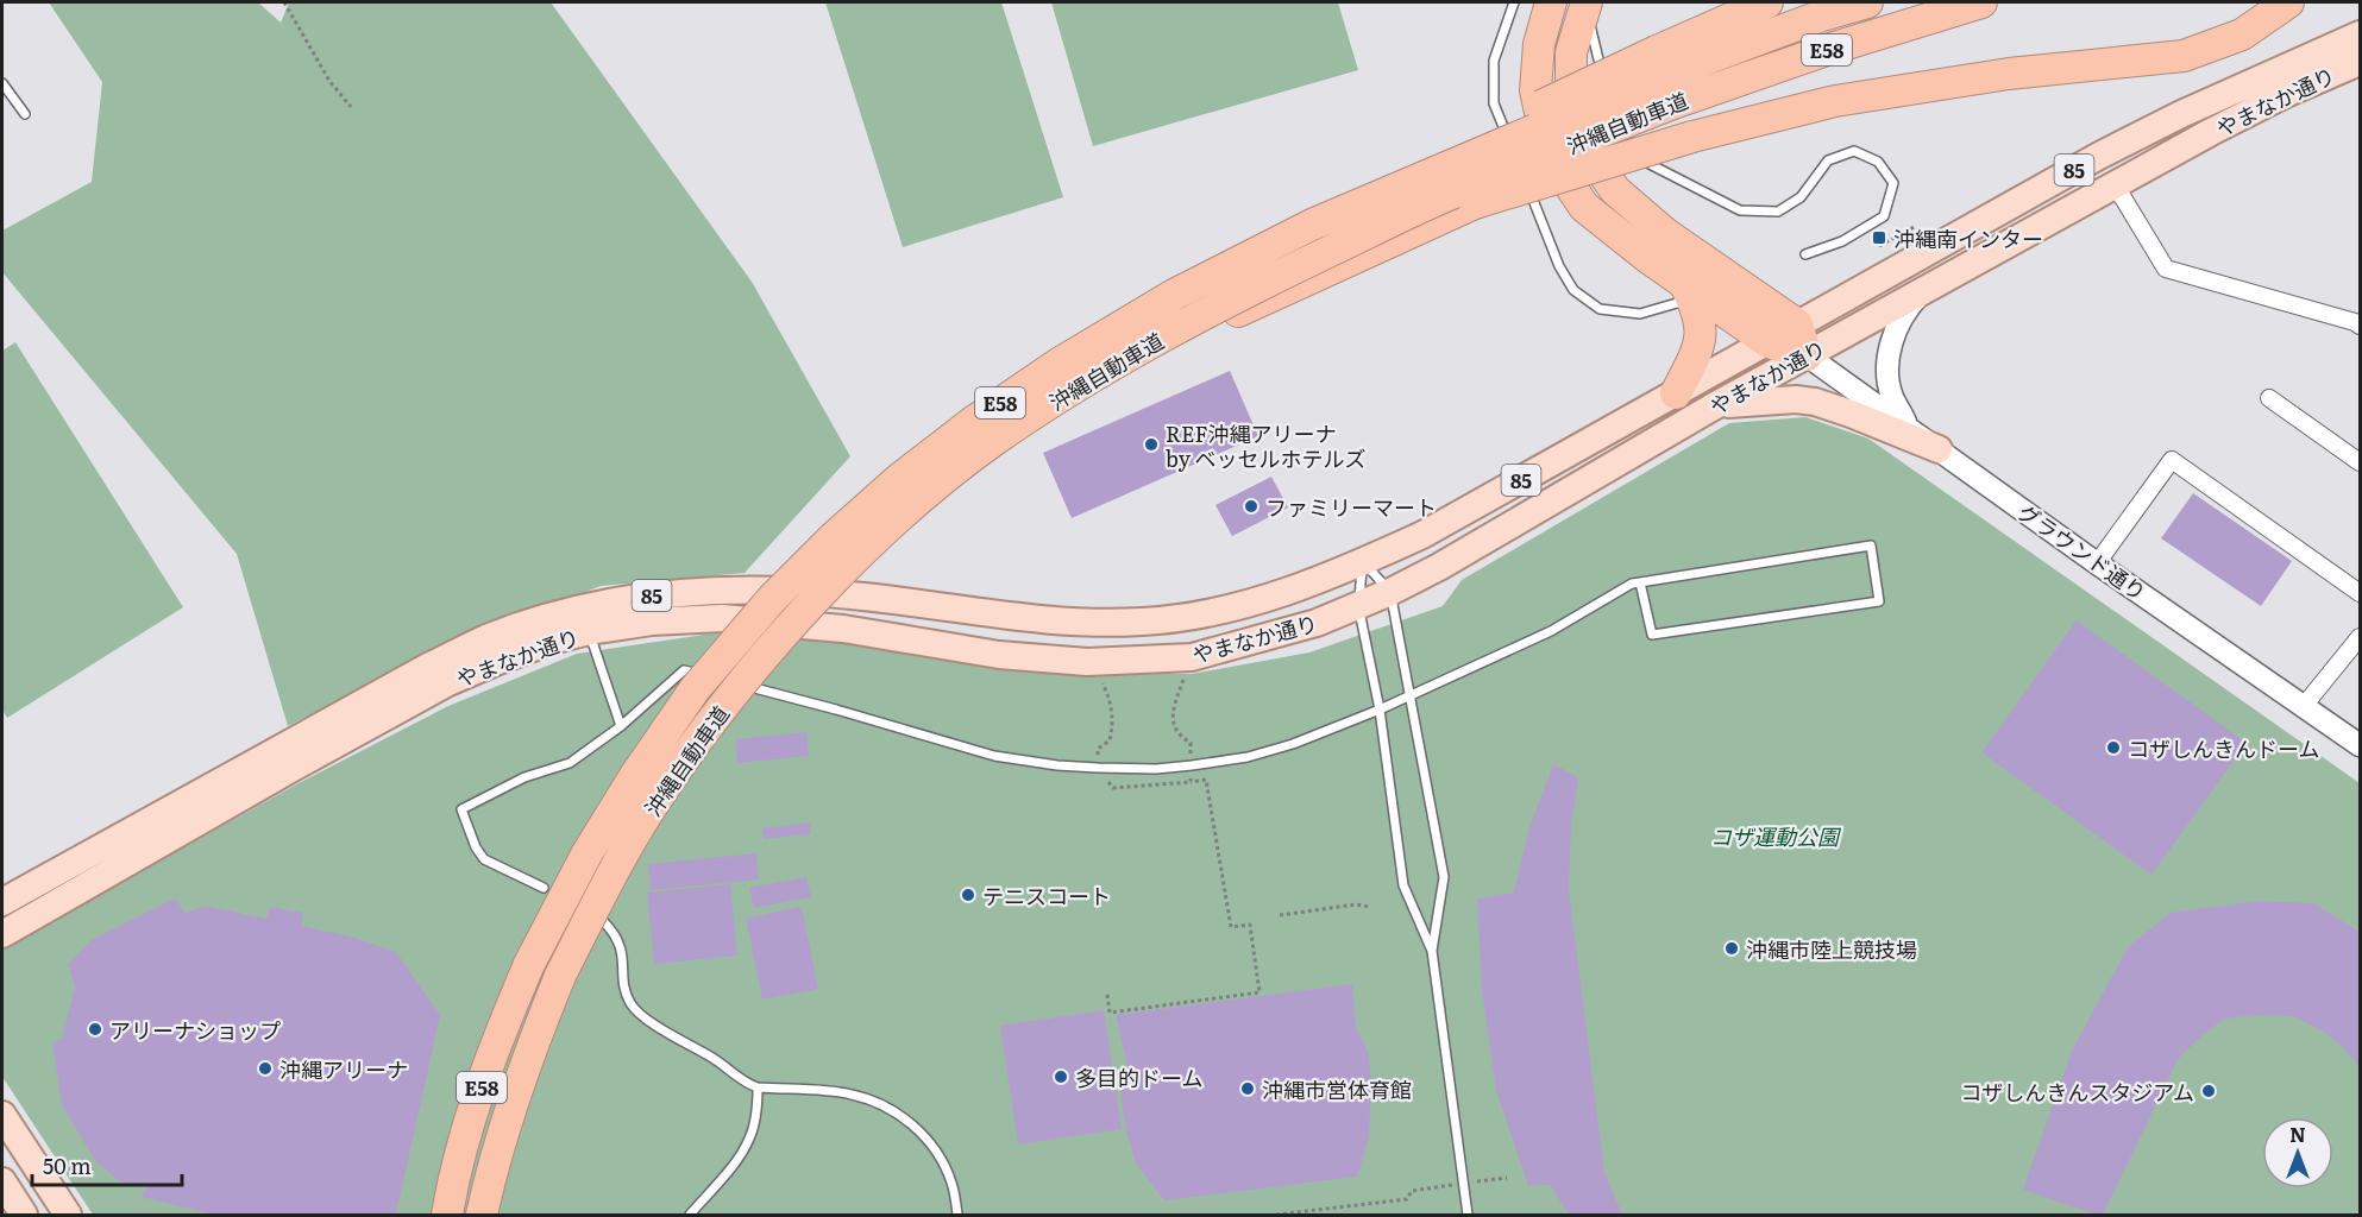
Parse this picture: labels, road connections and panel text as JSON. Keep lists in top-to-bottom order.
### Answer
{
  "streets": {
    "highway": ["E58", "沖縄自動車道"],
    "main road": ["やまなか通り", "85"],
    "street": ["グラウンド通り"]
  },
  "crossings": [
    ["やまなか通り", "グラウンド通り"]
  ],
  "parks": ["コザ運動公園"],
  "places": {
    "transit": ["沖縄南インター"],
    "other": [
      "REF沖縄アリーナ by ベッセルホテルズ",
      "ファミリーマート",
      "コザしんきんドーム",
      "テニスコート",
      "沖縄市陸上競技場",
      "アリーナショップ",
      "沖縄アリーナ",
      "多目的ドーム",
      "沖縄市営体育館",
      "コザしんきんスタジアム"
    ]
  },
  "scale_bar": "50 m",
  "north": "top"
}
